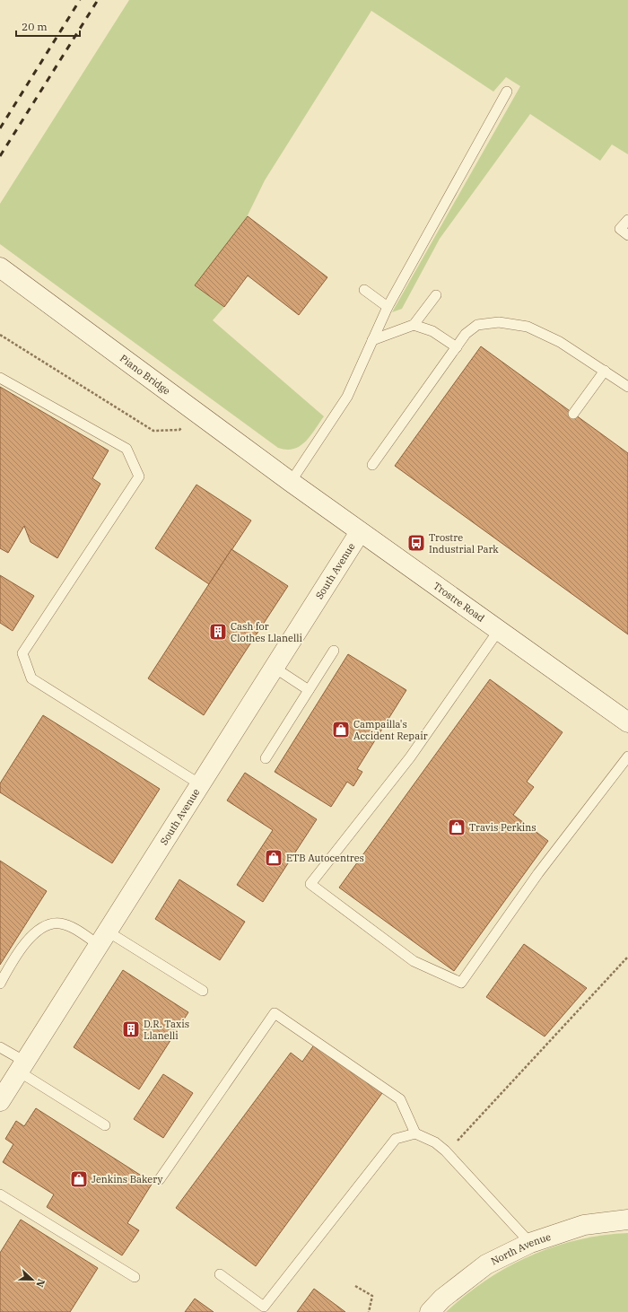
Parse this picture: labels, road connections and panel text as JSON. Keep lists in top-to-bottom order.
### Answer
{
  "streets": {
    "street": [
      "Piano Bridge",
      "South Avenue",
      "Trostre Road",
      "North Avenue"
    ]
  },
  "crossings": [
    ["Piano Bridge", "Trostre Road"],
    ["South Avenue", "Trostre Road"]
  ],
  "places": {
    "bus stop": ["Trostre Industrial Park"],
    "building": ["Cash for Clothes Llanelli", "D.R. Taxis Llanelli"],
    "shop": [
      "Campailla's Accident Repair",
      "Travis Perkins",
      "ETB Autocentres",
      "Jenkins Bakery"
    ]
  },
  "scale_bar": "20 m",
  "north": "right"
}
